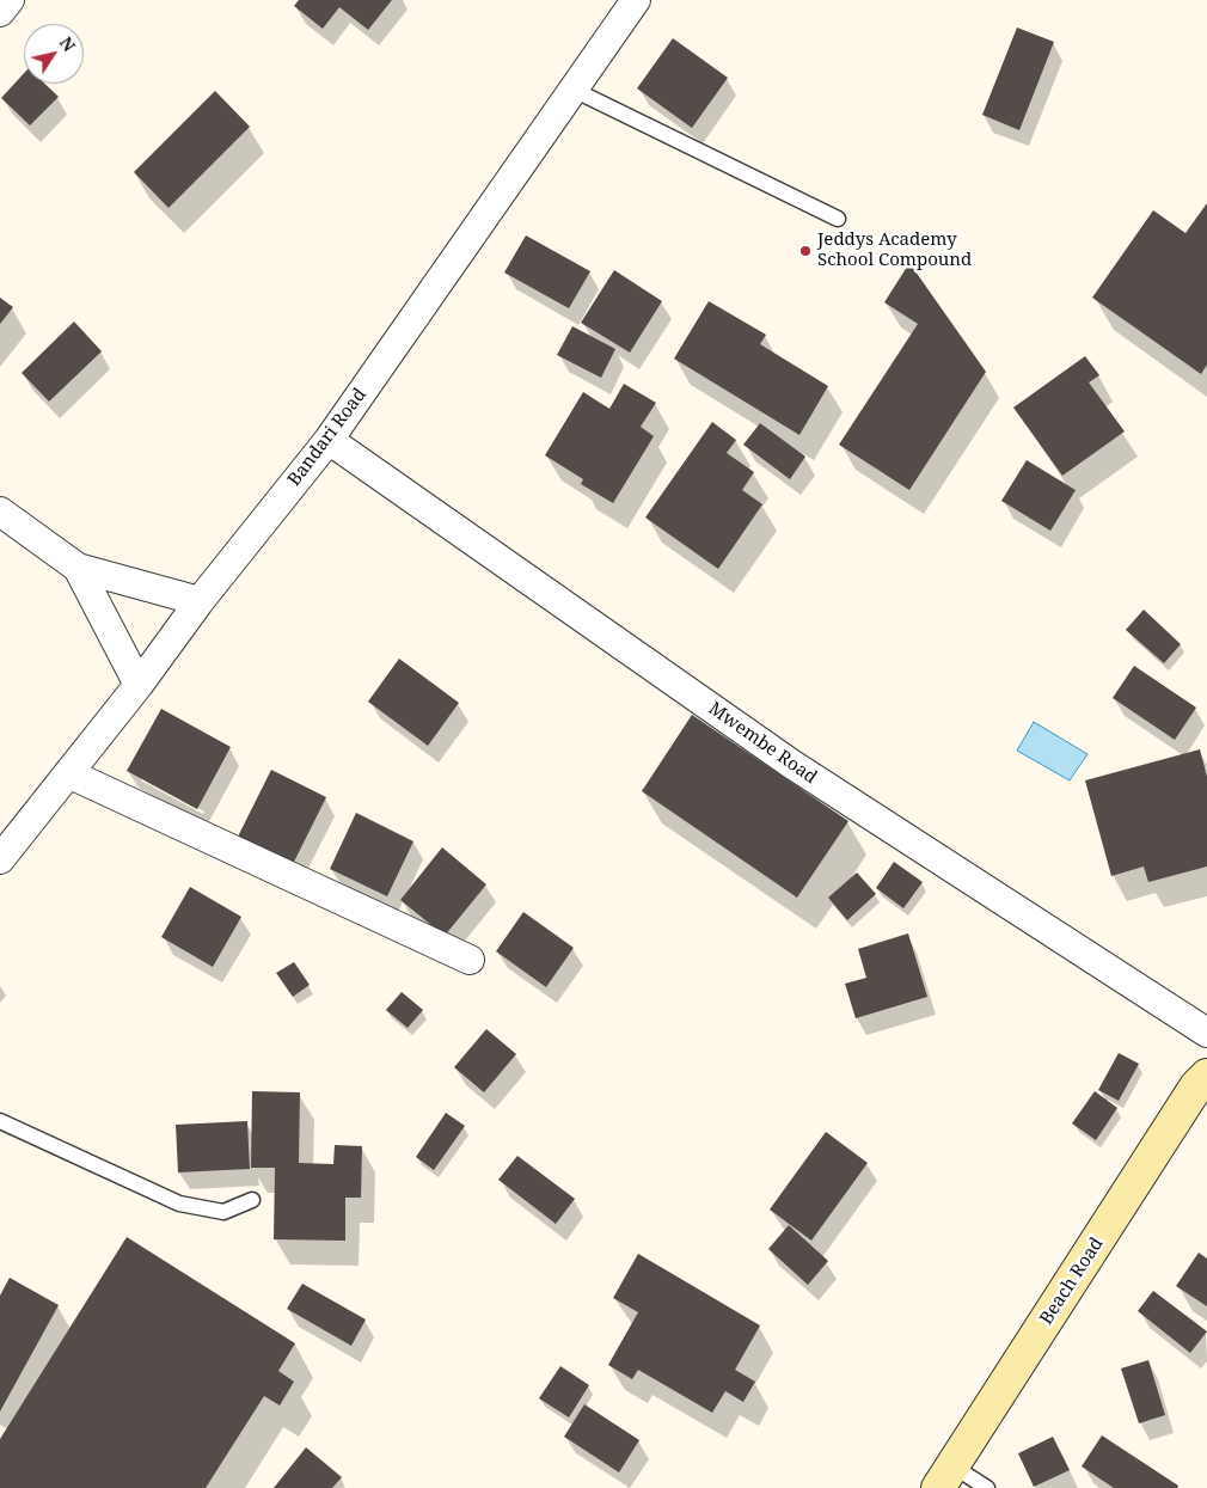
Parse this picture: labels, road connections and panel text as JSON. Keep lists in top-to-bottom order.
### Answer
{
  "streets": {
    "main road": ["Beach Road"],
    "street": ["Bandari Road", "Mwembe Road"]
  },
  "crossings": [
    ["Bandari Road", "Mwembe Road"]
  ],
  "places": ["Jeddys Academy School Compound"],
  "north": "top right"
}
